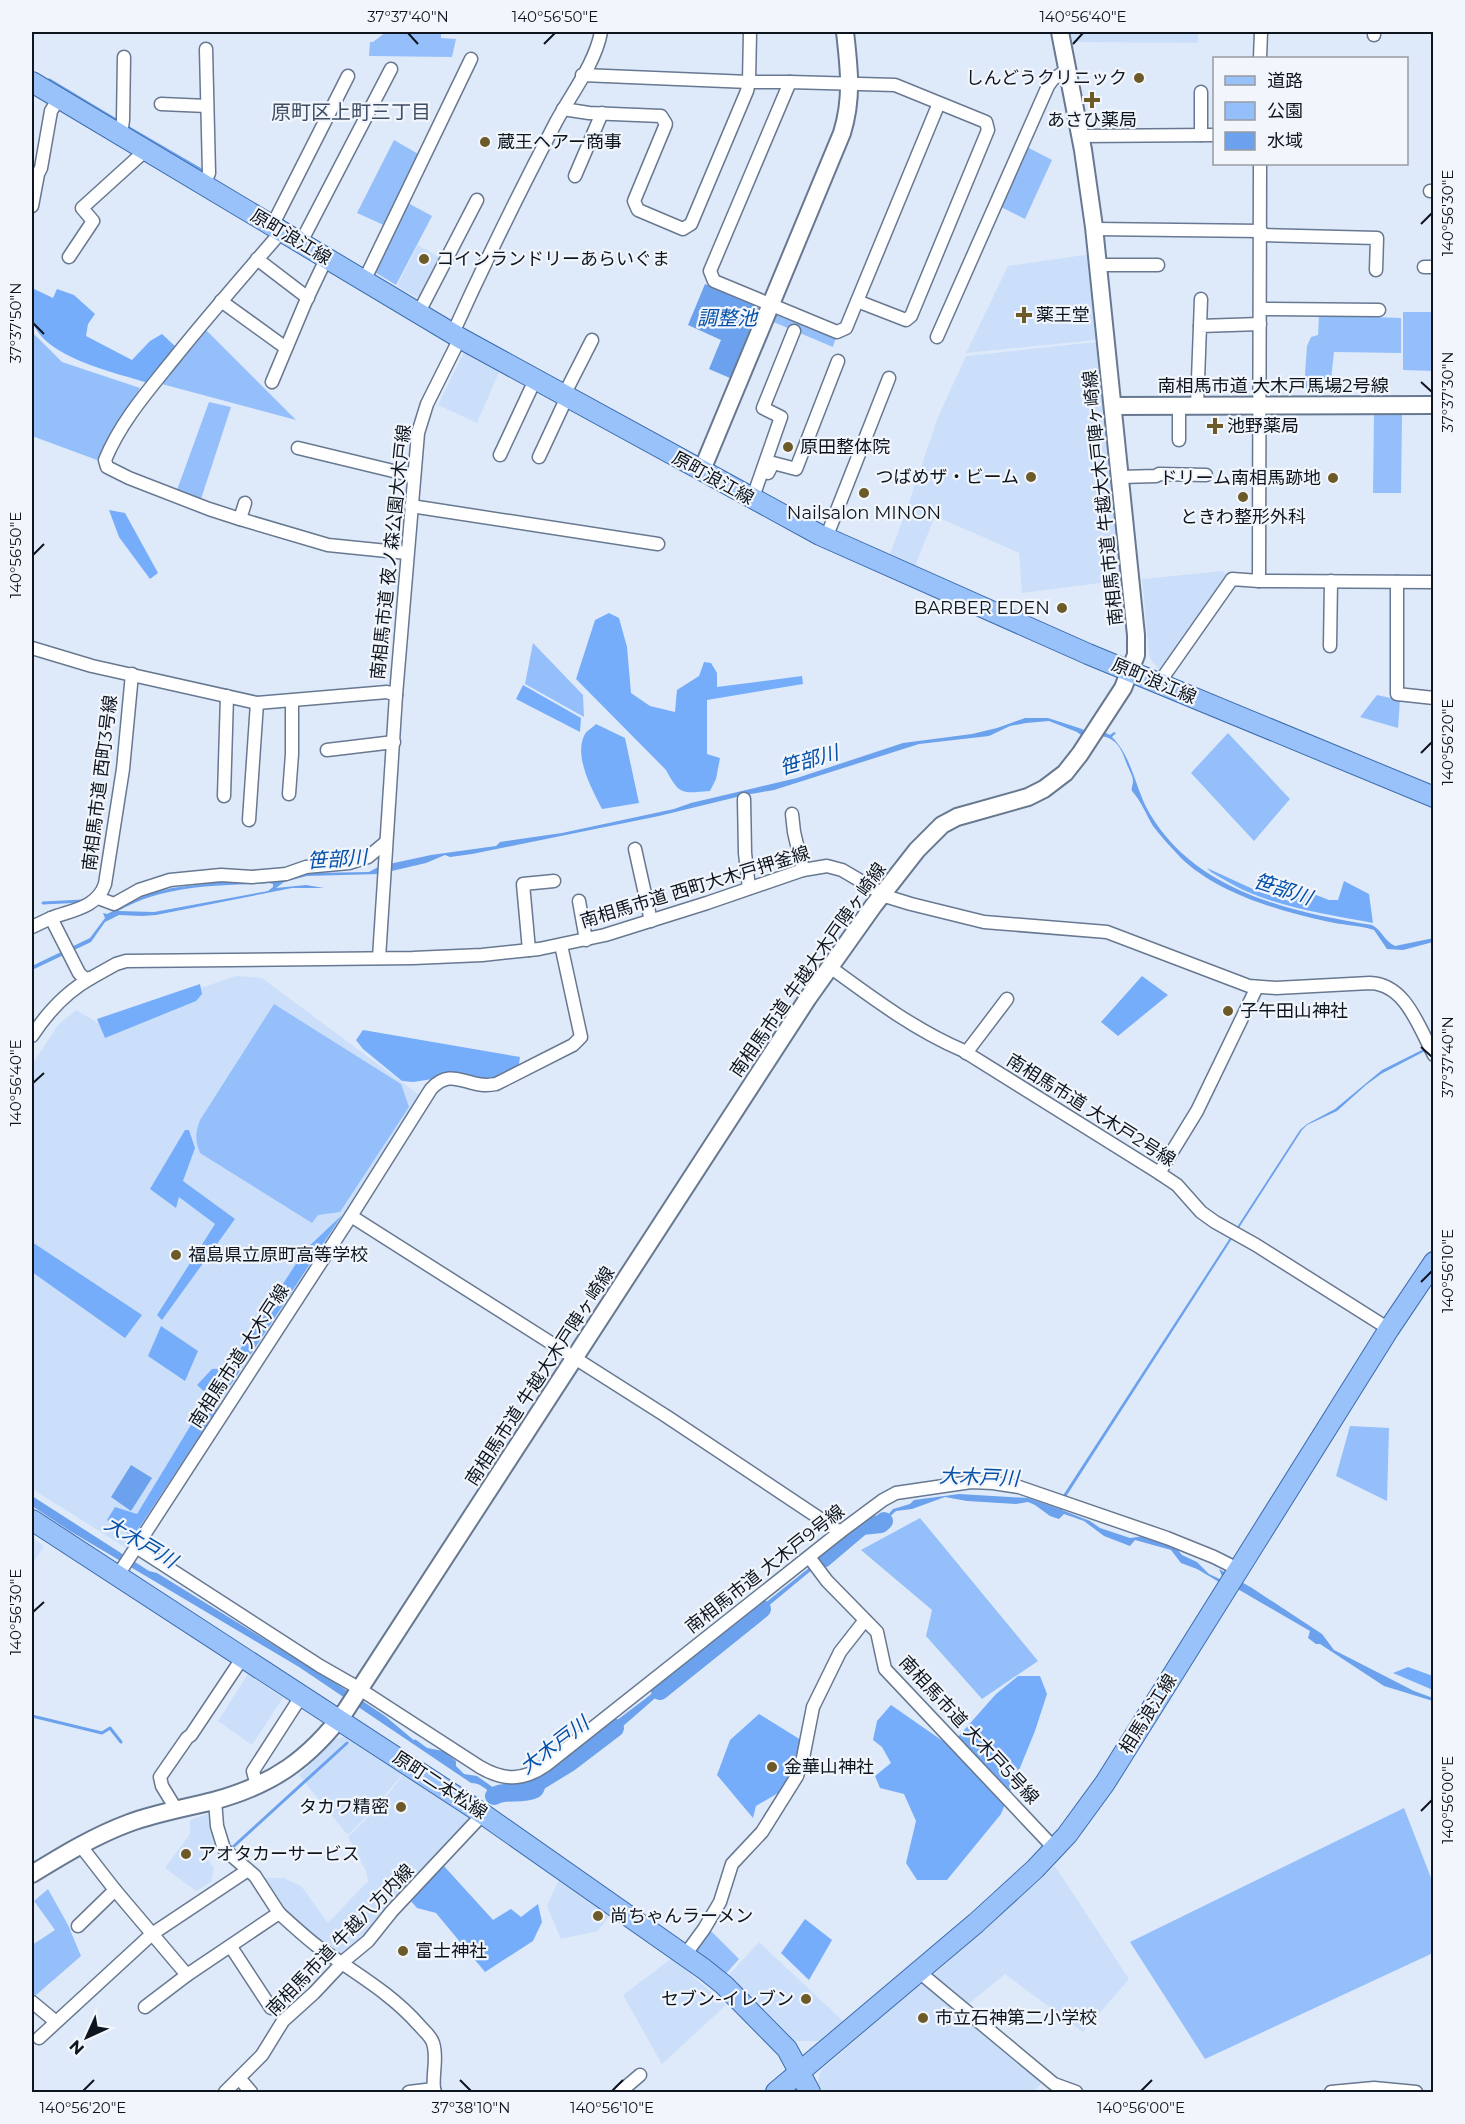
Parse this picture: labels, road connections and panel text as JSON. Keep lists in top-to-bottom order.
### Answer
{
  "streets": {
    "main road": ["原町浪江線", "相馬浪江線", "原町二本松線"],
    "street": [
      "南相馬市道 大木戸馬場2号線",
      "南相馬市道 牛越大木戸陣ヶ崎線",
      "南相馬市道 夜ノ森公園大木戸線",
      "南相馬市道 西町3号線",
      "南相馬市道 西町大木戸押釜線",
      "南相馬市道 大木戸2号線",
      "南相馬市道 大木戸線",
      "南相馬市道 大木戸9号線",
      "南相馬市道 大木戸5号線",
      "南相馬市道 牛越八方内線"
    ]
  },
  "crossings": [
    ["原町浪江線", "南相馬市道 牛越大木戸陣ヶ崎線"],
    ["原町浪江線", "南相馬市道 夜ノ森公園大木戸線"],
    ["南相馬市道 大木戸馬場2号線", "南相馬市道 牛越大木戸陣ヶ崎線"],
    ["南相馬市道 牛越大木戸陣ヶ崎線", "南相馬市道 西町大木戸押釜線"],
    ["南相馬市道 牛越大木戸陣ヶ崎線", "南相馬市道 大木戸2号線"],
    ["南相馬市道 牛越大木戸陣ヶ崎線", "南相馬市道 大木戸9号線"],
    ["南相馬市道 牛越大木戸陣ヶ崎線", "原町二本松線"],
    ["南相馬市道 夜ノ森公園大木戸線", "南相馬市道 西町3号線"],
    ["南相馬市道 西町大木戸押釜線", "南相馬市道 大木戸線"],
    ["南相馬市道 大木戸2号線", "相馬浪江線"],
    ["南相馬市道 大木戸線", "南相馬市道 大木戸9号線"],
    ["南相馬市道 大木戸線", "原町二本松線"],
    ["南相馬市道 大木戸9号線", "相馬浪江線"],
    ["南相馬市道 大木戸9号線", "南相馬市道 大木戸5号線"],
    ["相馬浪江線", "南相馬市道 大木戸5号線"],
    ["相馬浪江線", "原町二本松線"],
    ["原町二本松線", "南相馬市道 牛越八方内線"]
  ],
  "districts": ["原町区上町三丁目"],
  "water": ["調整池", "笹部川", "大木戸川"],
  "places": {
    "other": [
      "しんどうクリニック",
      "蔵王ヘアー商事",
      "コインランドリーあらいぐま",
      "原田整体院",
      "つばめザ・ビーム",
      "ドリーム南相馬跡地",
      "Nailsalon MINON",
      "ときわ整形外科",
      "BARBER EDEN",
      "子午田山神社",
      "福島県立原町高等学校",
      "金華山神社",
      "タカワ精密",
      "アオタカーサービス",
      "尚ちゃんラーメン",
      "富士神社",
      "セブン-イレブン",
      "市立石神第二小学校"
    ],
    "health": ["あさひ薬局", "薬王堂", "池野薬局"]
  },
  "legend": ["道路", "公園", "水域"],
  "north": "bottom left",
  "coordinates": [
    "37°37'40\"N",
    "140°56'50\"E",
    "140°56'40\"E",
    "140°56'30\"E",
    "37°37'50\"N",
    "37°37'30\"N",
    "140°56'20\"E",
    "140°56'10\"E",
    "140°56'00\"E",
    "37°38'10\"N"
  ]
}
